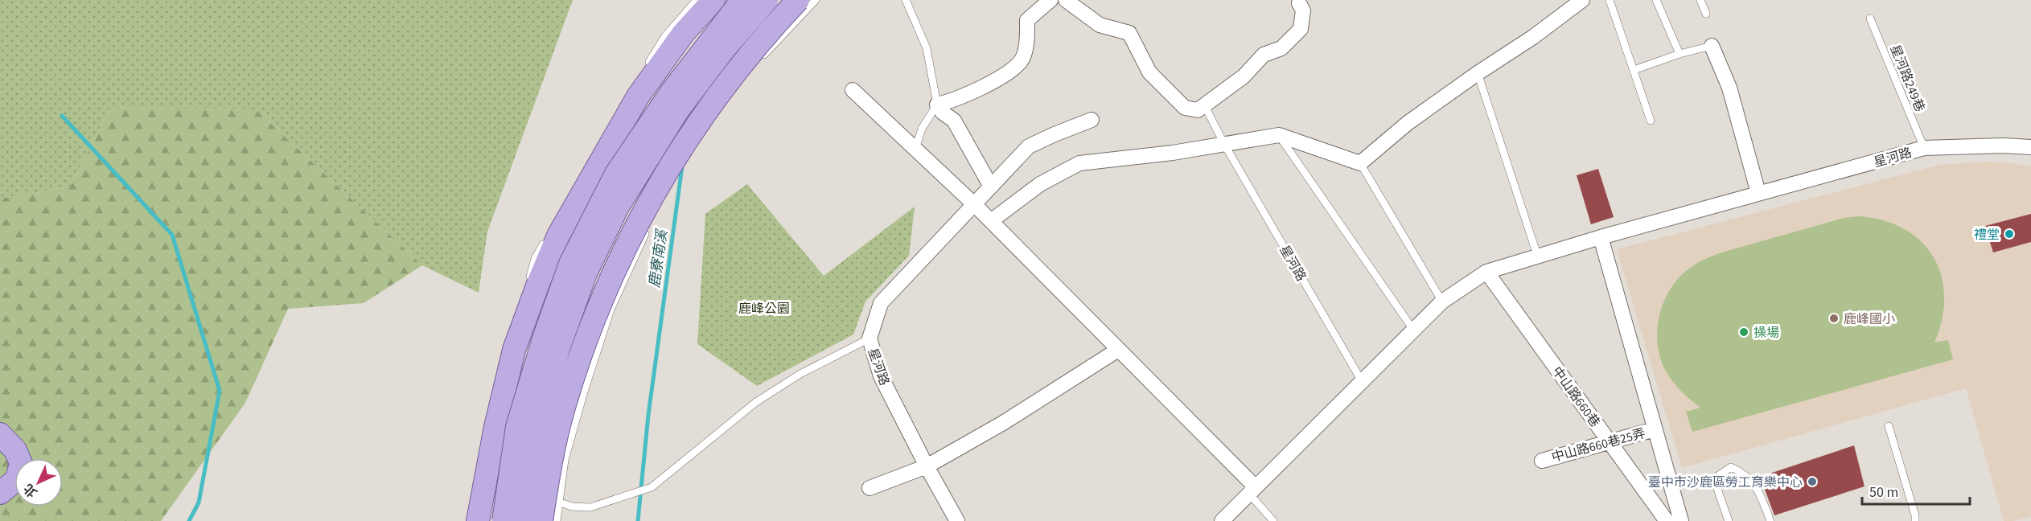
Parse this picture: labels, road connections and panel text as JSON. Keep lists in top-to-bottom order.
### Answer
{
  "streets": {
    "street": ["星河路", "中山路660巷", "中山路660巷25弄"],
    "lane": ["星河路249巷"]
  },
  "crossings": [
    ["星河路249巷", "星河路"],
    ["星河路", "中山路660巷"],
    ["中山路660巷", "中山路660巷25弄"]
  ],
  "water": ["鹿寮南溪"],
  "parks": ["鹿峰公園"],
  "places": [
    "禮堂",
    "鹿峰國小",
    "操場",
    "臺中市沙鹿區勞工育樂中心"
  ],
  "scale_bar": "50 m",
  "north": "bottom left"
}
